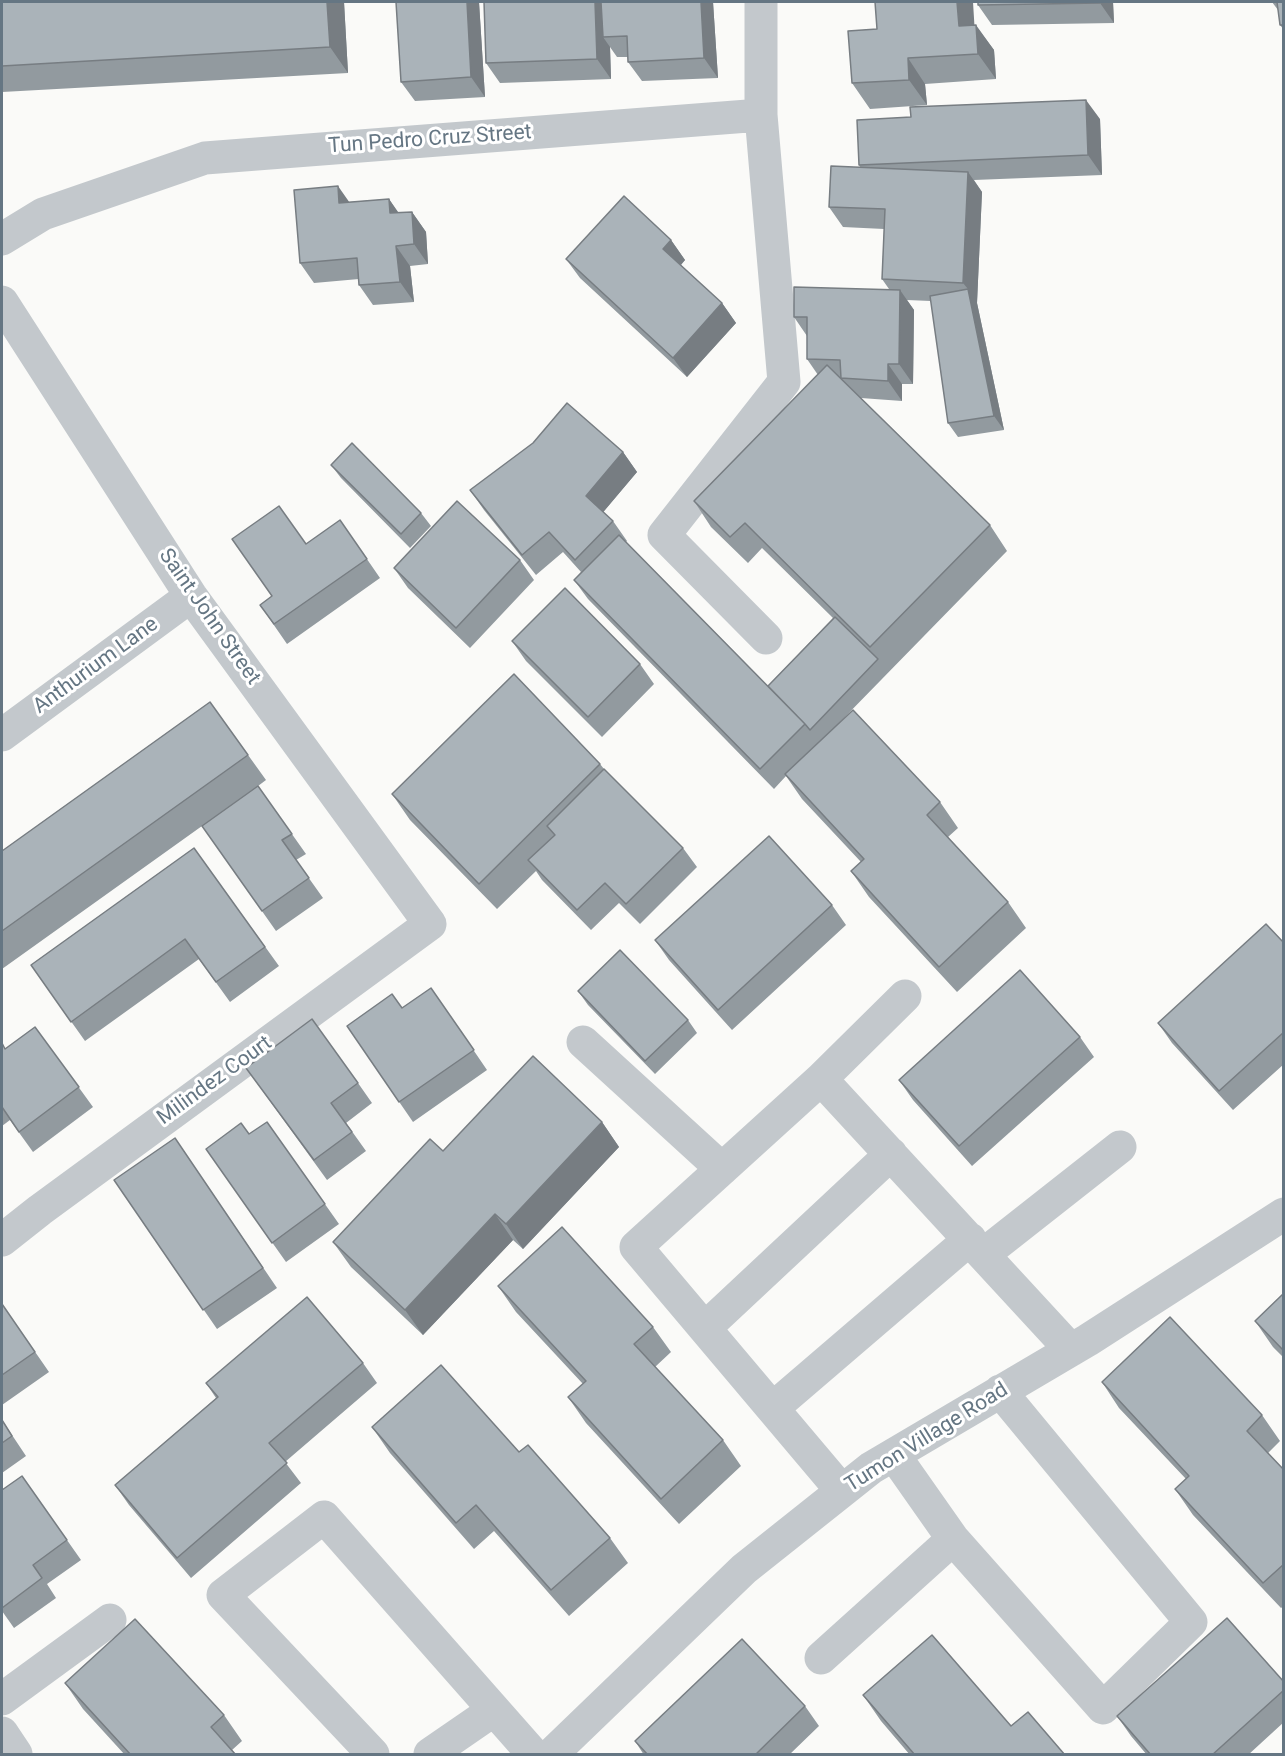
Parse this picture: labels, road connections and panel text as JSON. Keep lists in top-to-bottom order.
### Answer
{
  "streets": {
    "street": [
      "Tun Pedro Cruz Street",
      "Saint John Street",
      "Anthurium Lane",
      "Milindez Court",
      "Tumon Village Road"
    ]
  },
  "crossings": [
    ["Saint John Street", "Anthurium Lane"],
    ["Saint John Street", "Milindez Court"]
  ]
}
